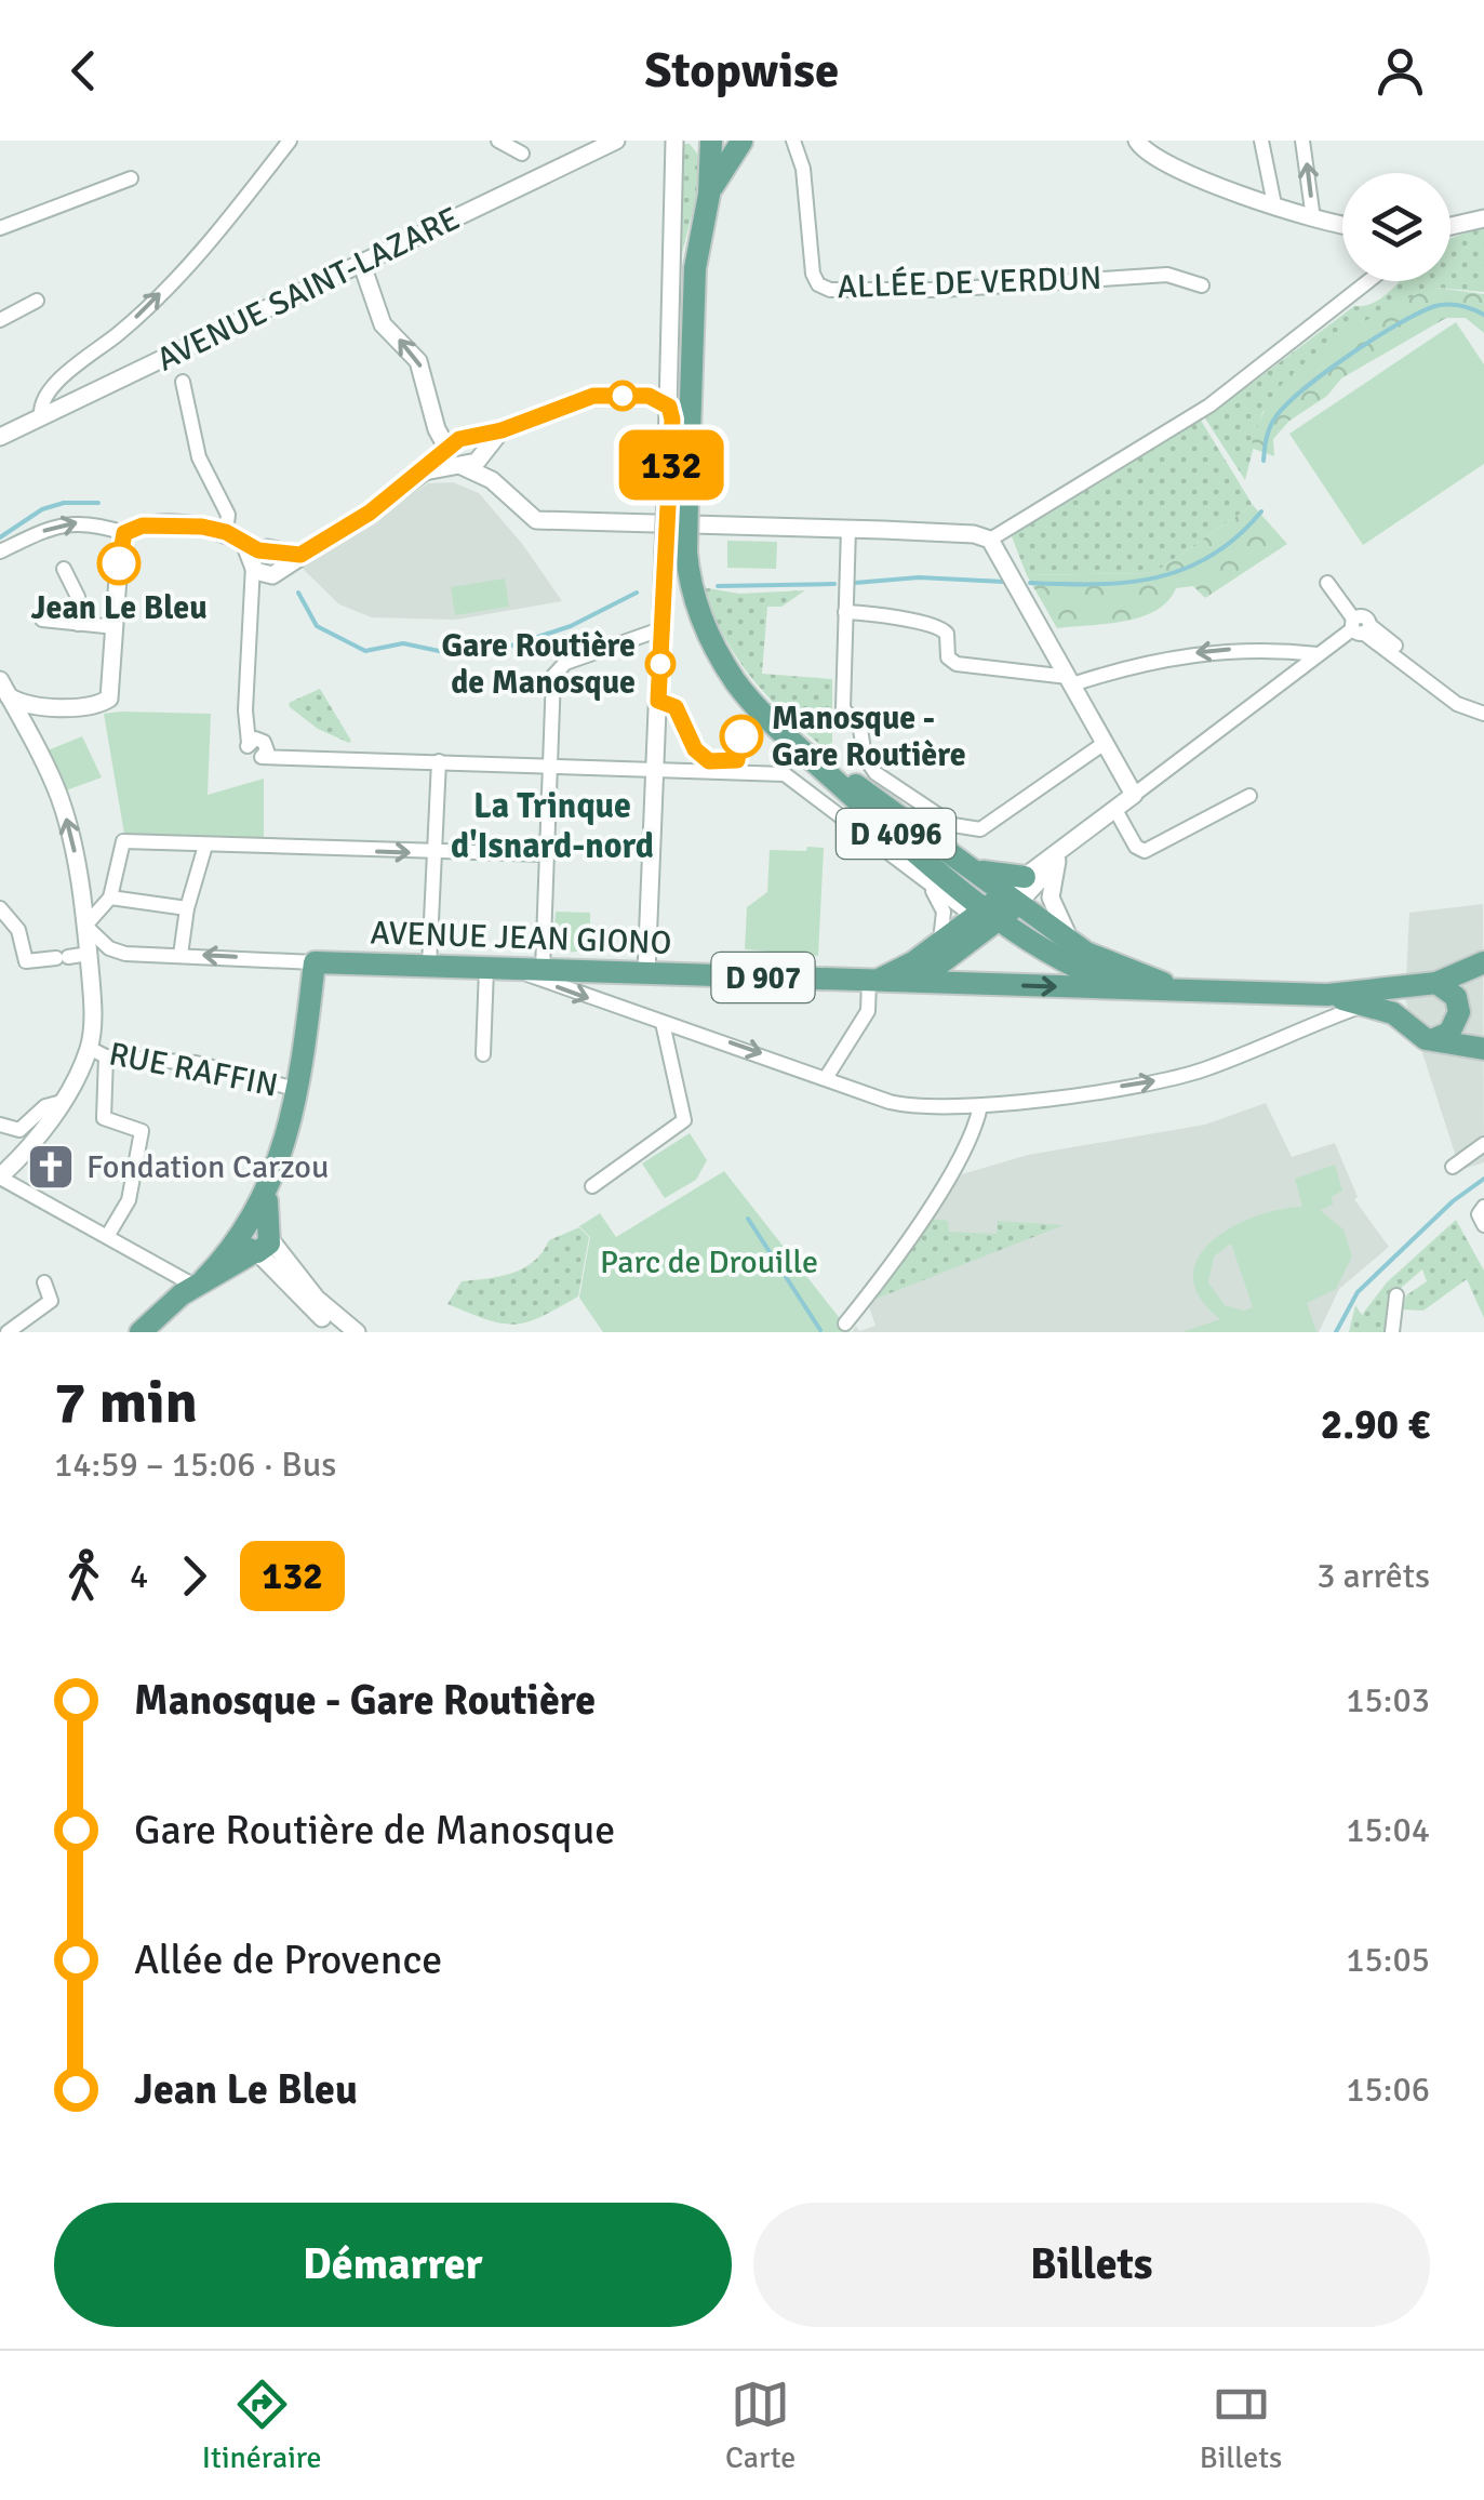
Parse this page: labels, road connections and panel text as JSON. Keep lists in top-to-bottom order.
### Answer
{
  "streets": {
    "main road": ["D 4096", "AVENUE JEAN GIONO", "D 907"],
    "street": ["ALLÉE DE VERDUN", "AVENUE SAINT-LAZARE", "RUE RAFFIN"]
  },
  "crossings": [
    ["D 4096", "AVENUE JEAN GIONO"]
  ],
  "districts": ["La Trinque d'Isnard-nord"],
  "parks": ["Parc de Drouille"],
  "places": {
    "other": ["Jean Le Bleu", "Gare Routière de Manosque", "Manosque - Gare Routière"],
    "church": ["Fondation Carzou"]
  },
  "lines": ["bus line 132"],
  "page": {
    "header": "Stopwise",
    "on_map": "132",
    "heading": ["7 min", "14:59 – 15:06 · Bus", "2.90 €"],
    "legs": ["4", "132", "3 arrêts"],
    "list": [
      {
        "name": "Manosque - Gare Routière",
        "value": "15:03"
      },
      {
        "name": "Gare Routière de Manosque",
        "value": "15:04"
      },
      {
        "name": "Allée de Provence",
        "value": "15:05"
      },
      {
        "name": "Jean Le Bleu",
        "value": "15:06"
      }
    ],
    "buttons": ["Démarrer", "Billets"],
    "tabs": ["Itinéraire", "Carte", "Billets"]
  }
}
